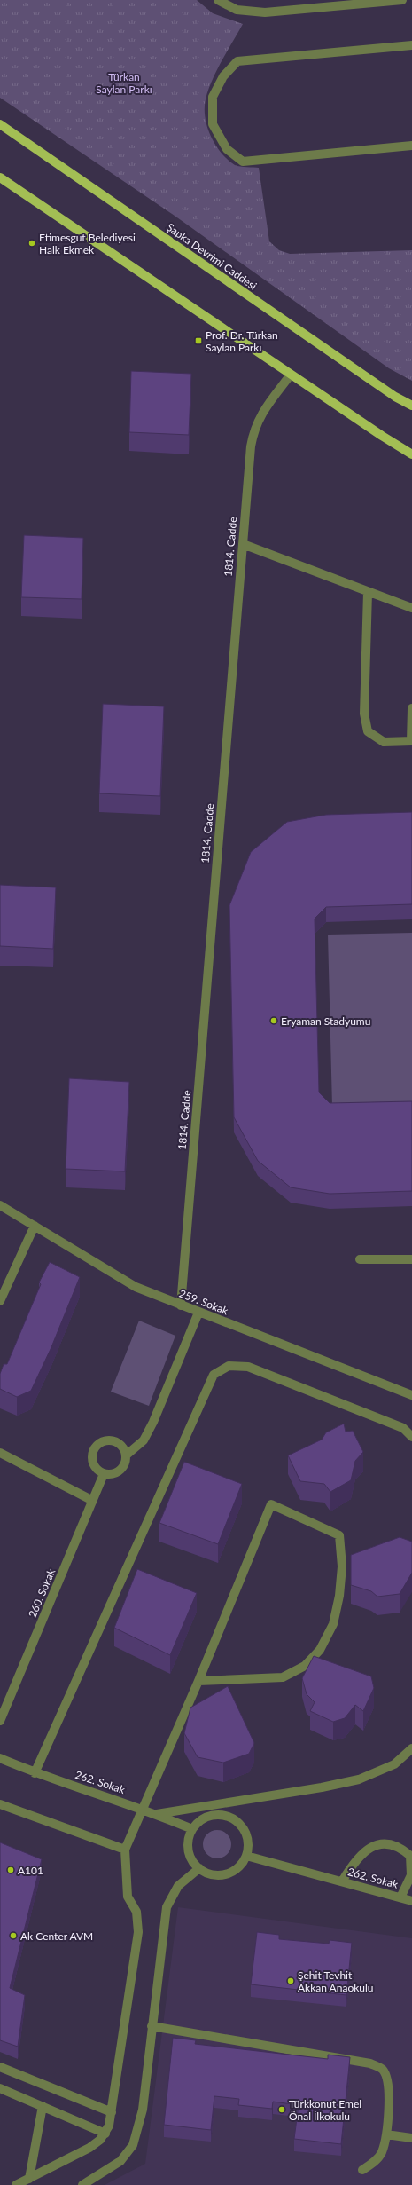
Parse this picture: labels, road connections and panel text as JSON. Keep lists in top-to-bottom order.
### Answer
{
  "streets": {
    "main road": ["Şapka Devrimi Caddesi"],
    "street": [
      "1814. Cadde",
      "259. Sokak",
      "260. Sokak",
      "262. Sokak"
    ]
  },
  "crossings": [
    ["1814. Cadde", "259. Sokak"]
  ],
  "parks": ["Türkan Saylan Parkı"],
  "places": {
    "other": [
      "Etimesgut Belediyesi Halk Ekmek",
      "Eryaman Stadyumu",
      "A101",
      "Ak Center AVM",
      "Şehit Tevhit Akkan Anaokulu",
      "Türkkonut Emel Önal İlkokulu"
    ],
    "transit": ["Prof. Dr. Türkan Saylan Parkı"]
  }
}
